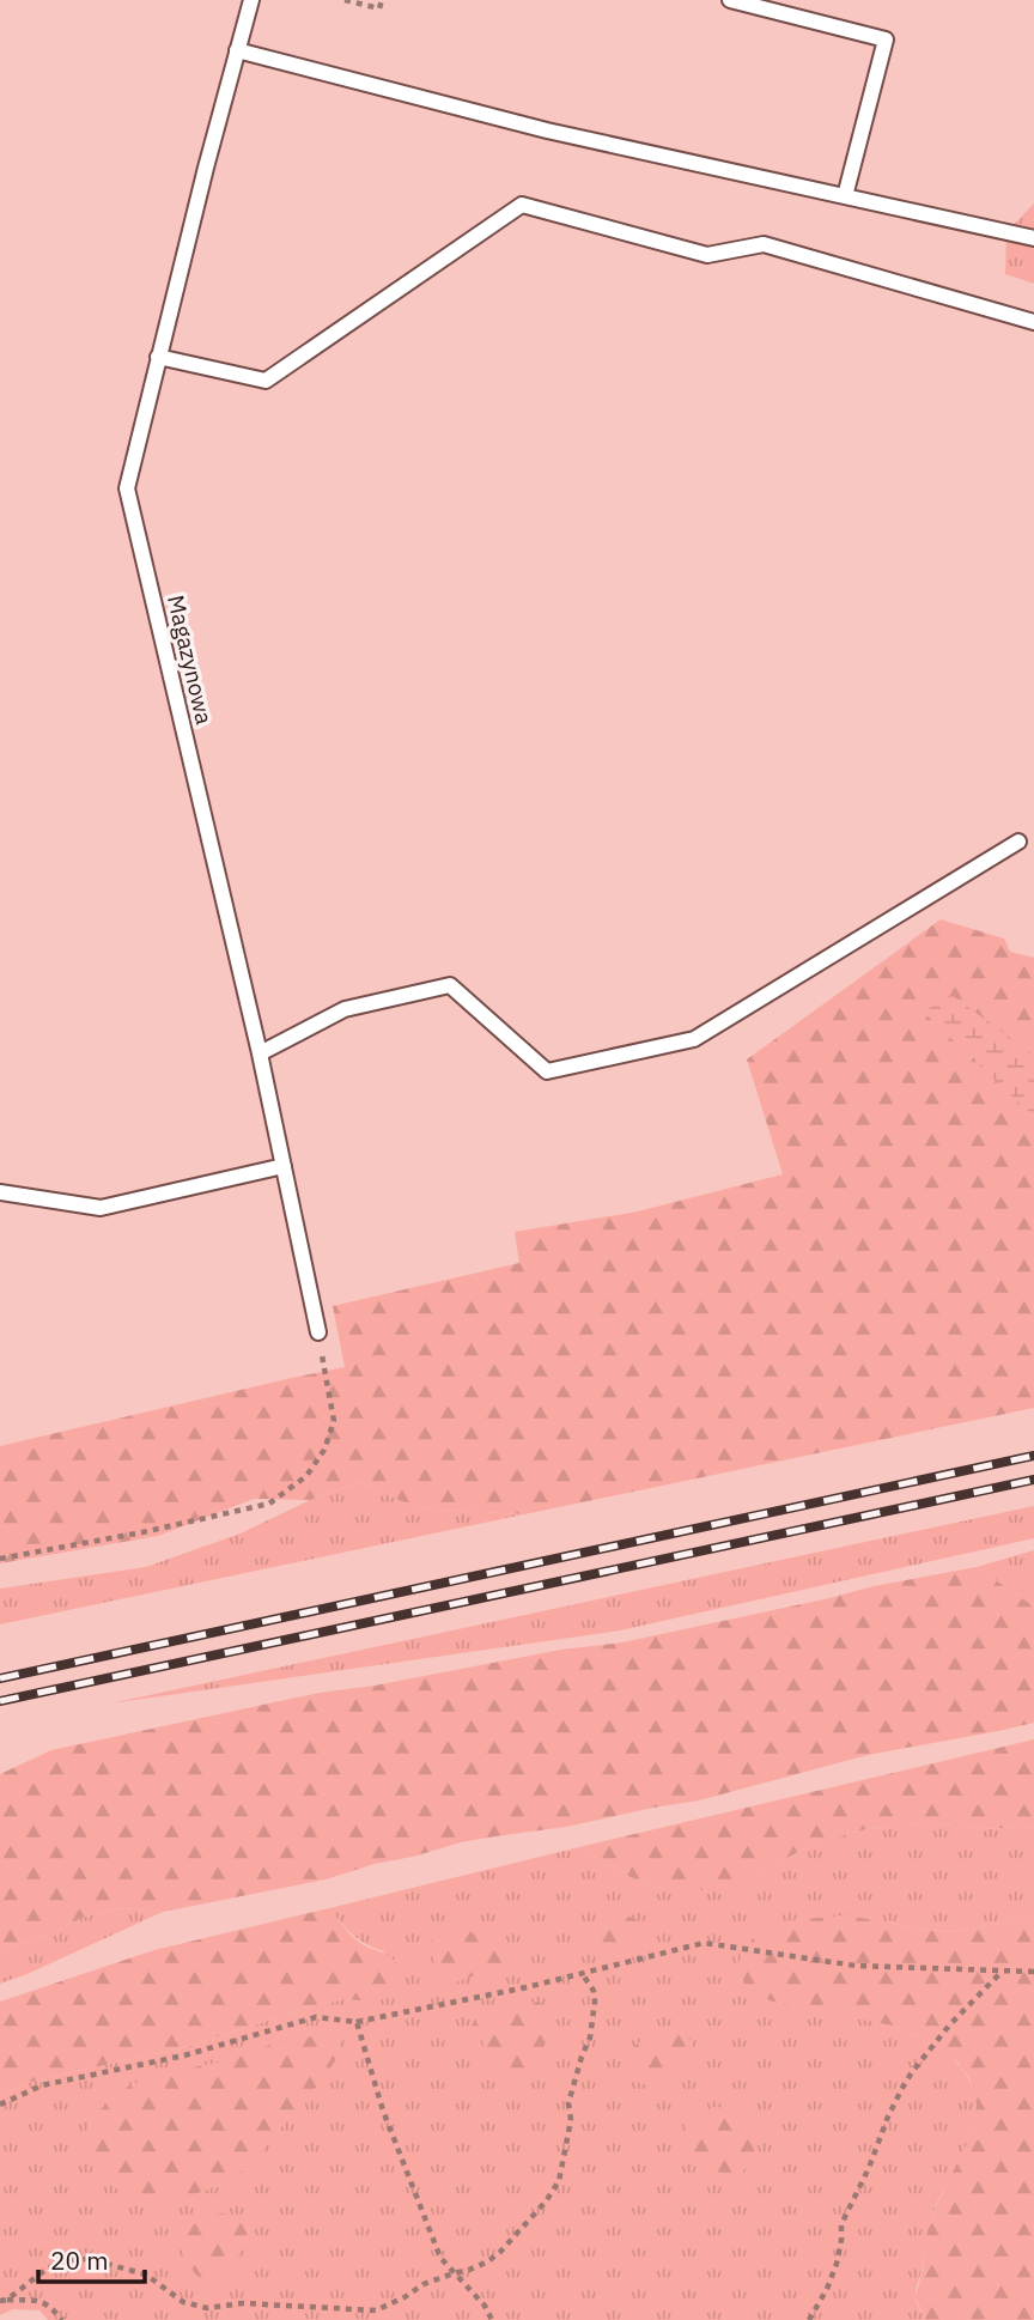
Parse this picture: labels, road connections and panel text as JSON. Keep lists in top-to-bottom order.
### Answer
{
  "streets": {
    "lane": ["Magazynowa"]
  },
  "scale_bar": "20 m"
}
